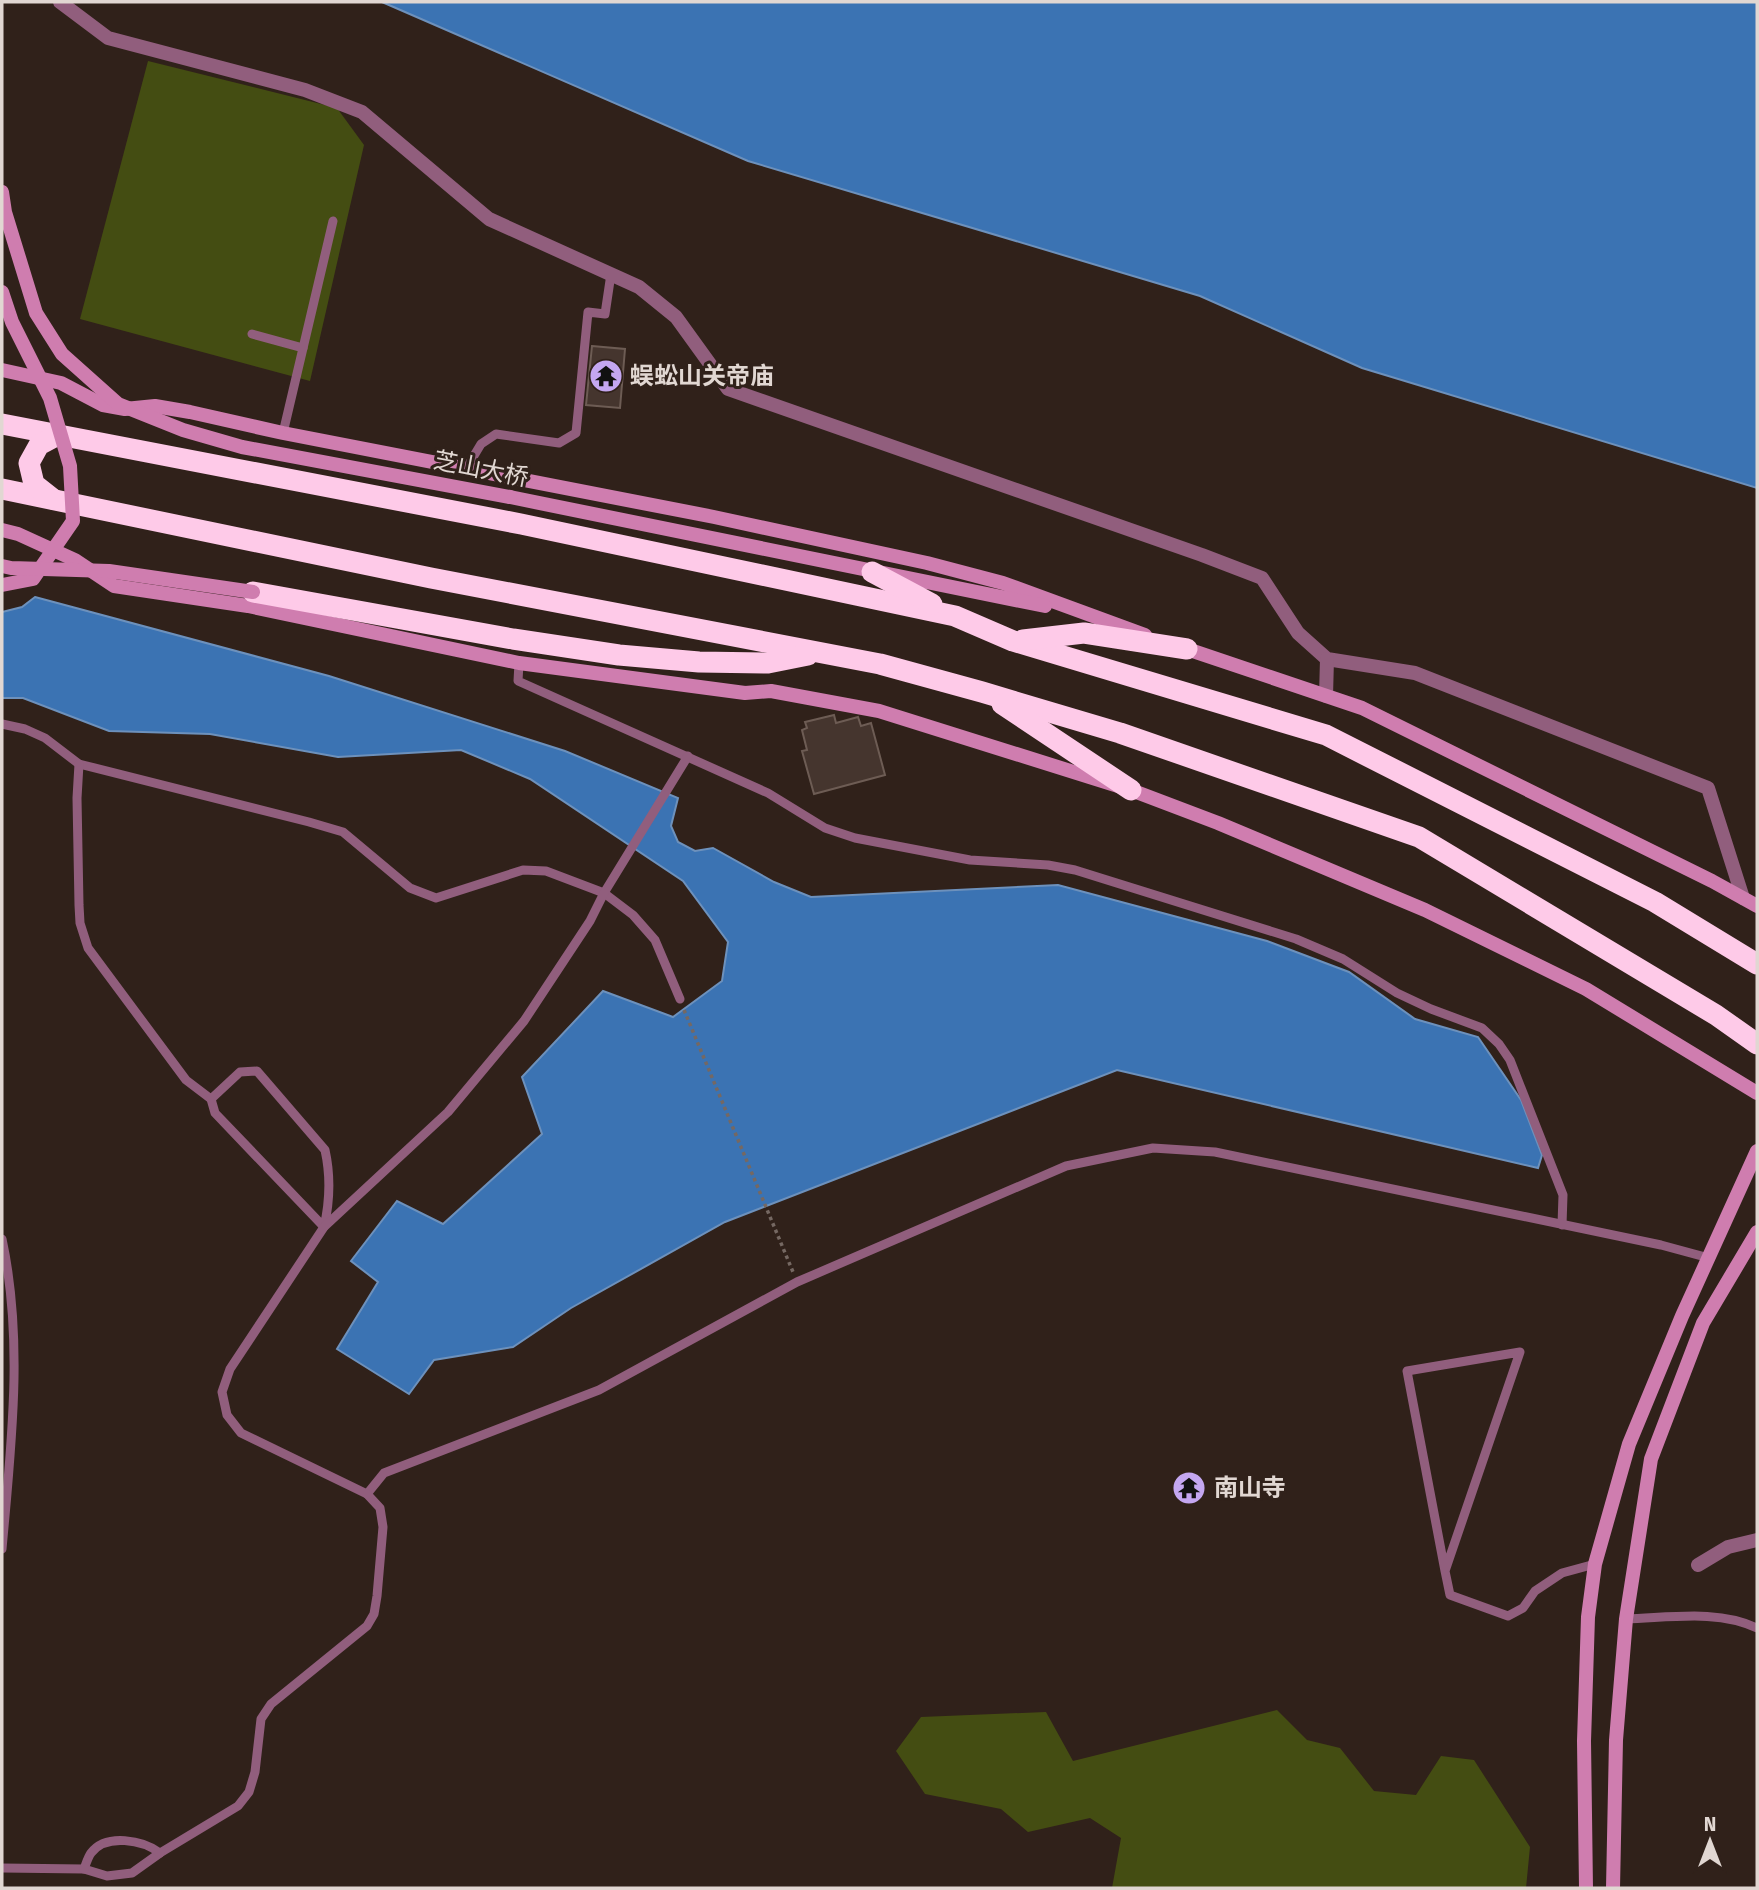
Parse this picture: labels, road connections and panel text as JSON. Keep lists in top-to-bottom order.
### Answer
{
  "streets": {
    "street": ["芝山大桥"]
  },
  "places": {
    "temple": ["蜈蚣山关帝庙", "南山寺"]
  },
  "north": "top"
}
